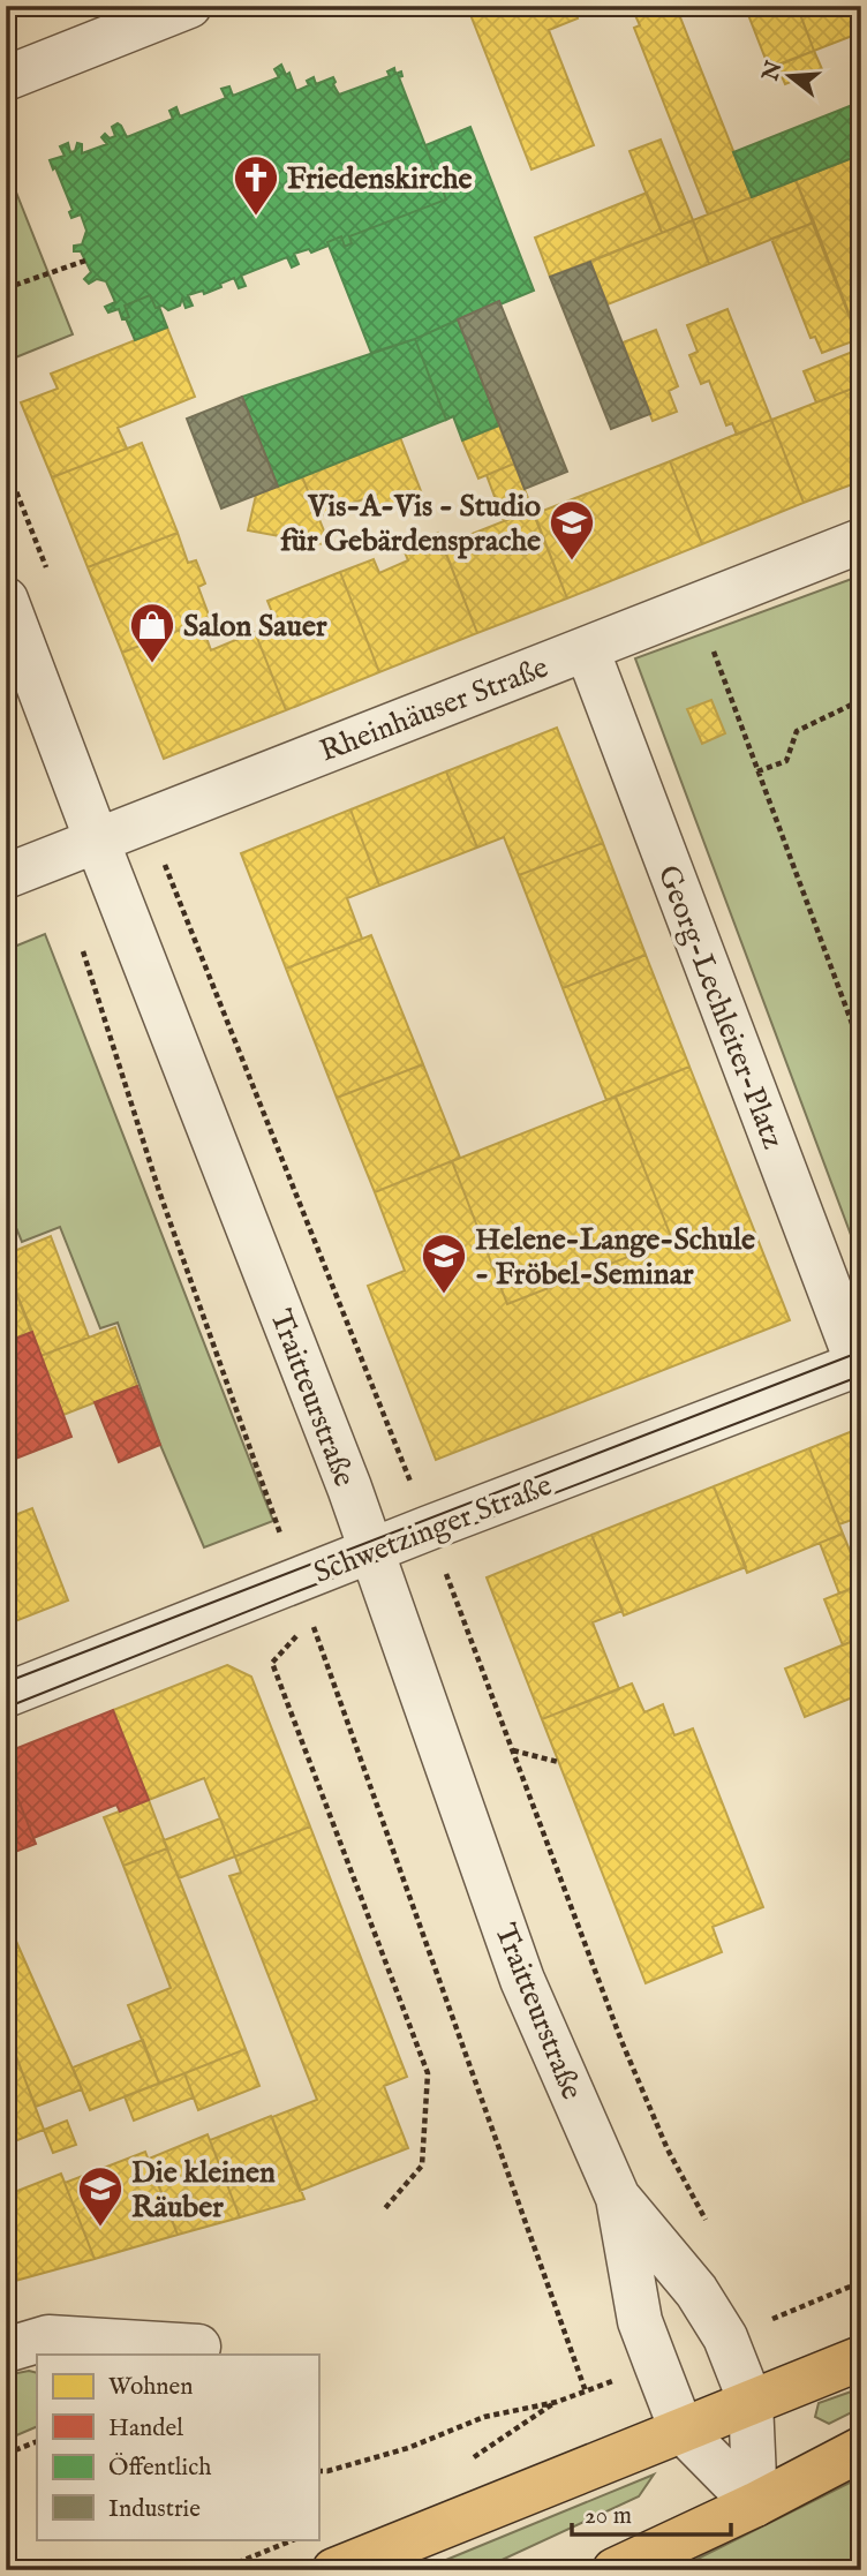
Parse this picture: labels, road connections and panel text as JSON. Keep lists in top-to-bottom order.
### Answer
{
  "streets": {
    "street": [
      "Rheinhäuser Straße",
      "Georg-Lechleiter-Platz",
      "Traitteurstraße",
      "Schwetzinger Straße"
    ]
  },
  "crossings": [
    ["Rheinhäuser Straße", "Georg-Lechleiter-Platz"],
    ["Rheinhäuser Straße", "Traitteurstraße"],
    ["Georg-Lechleiter-Platz", "Schwetzinger Straße"],
    ["Traitteurstraße", "Schwetzinger Straße"]
  ],
  "places": {
    "church": ["Friedenskirche"],
    "school or university": ["Vis-A-Vis - Studio für Gebärdensprache", "Helene-Lange-Schule - Fröbel-Seminar", "Die kleinen Räuber"],
    "shop": ["Salon Sauer"]
  },
  "legend": [
    "Wohnen",
    "Handel",
    "Öffentlich",
    "Industrie"
  ],
  "scale_bar": "20 m",
  "north": "left"
}
